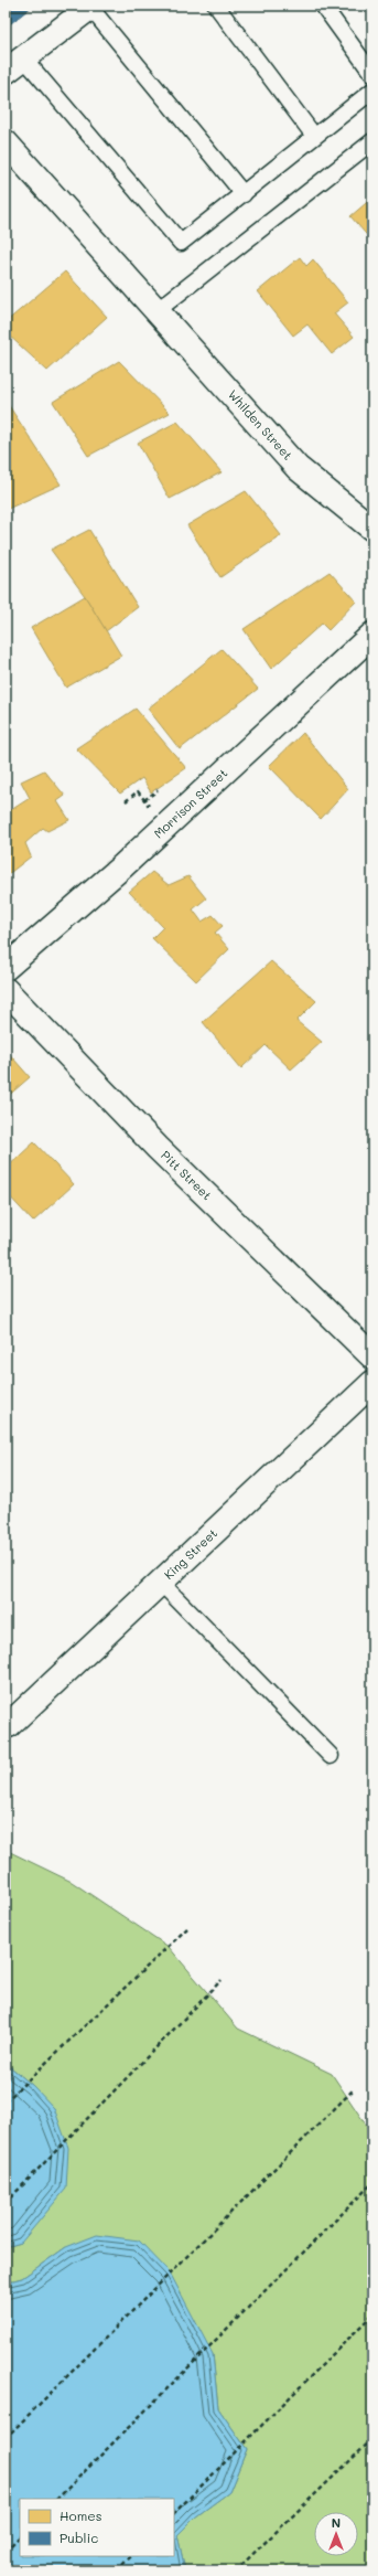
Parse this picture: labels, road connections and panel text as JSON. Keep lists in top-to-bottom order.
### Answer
{
  "streets": {
    "street": [
      "Whilden Street",
      "Morrison Street",
      "Pitt Street",
      "King Street"
    ]
  },
  "legend": ["Homes", "Public"],
  "north": "top"
}
